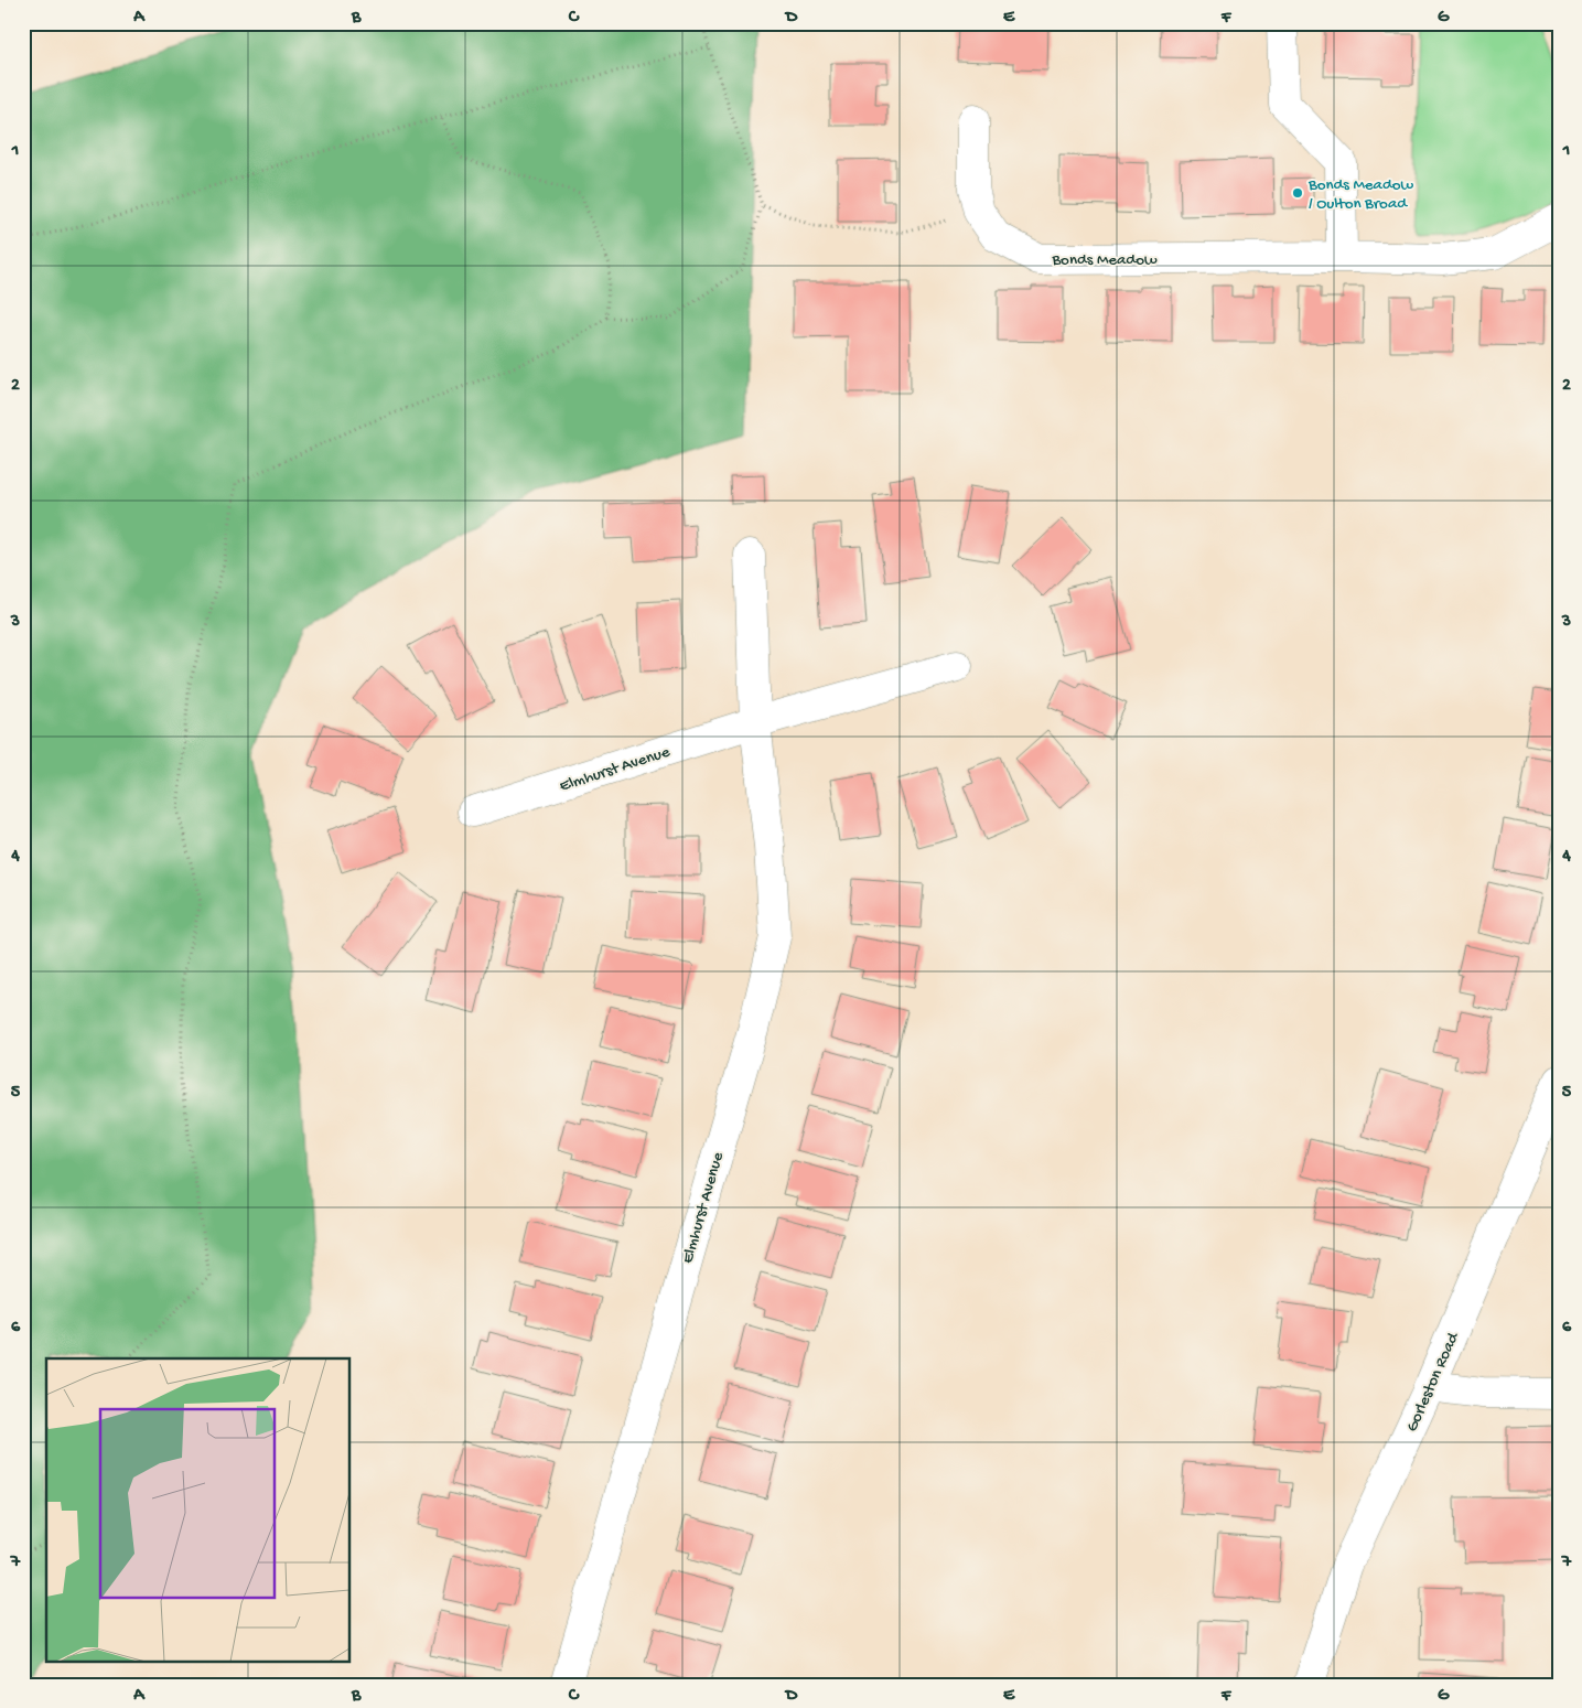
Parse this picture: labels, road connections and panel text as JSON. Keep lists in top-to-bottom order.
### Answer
{
  "streets": {
    "street": ["Bonds Meadow", "Elmhurst Avenue", "Gorleston Road"]
  },
  "places": ["Bonds Meadow / Oulton Broad"],
  "grid": {
    "columns": [
      "A",
      "B",
      "C",
      "D",
      "E",
      "F",
      "G"
    ],
    "rows": [
      "1",
      "2",
      "3",
      "4",
      "5",
      "6",
      "7"
    ]
  }
}
